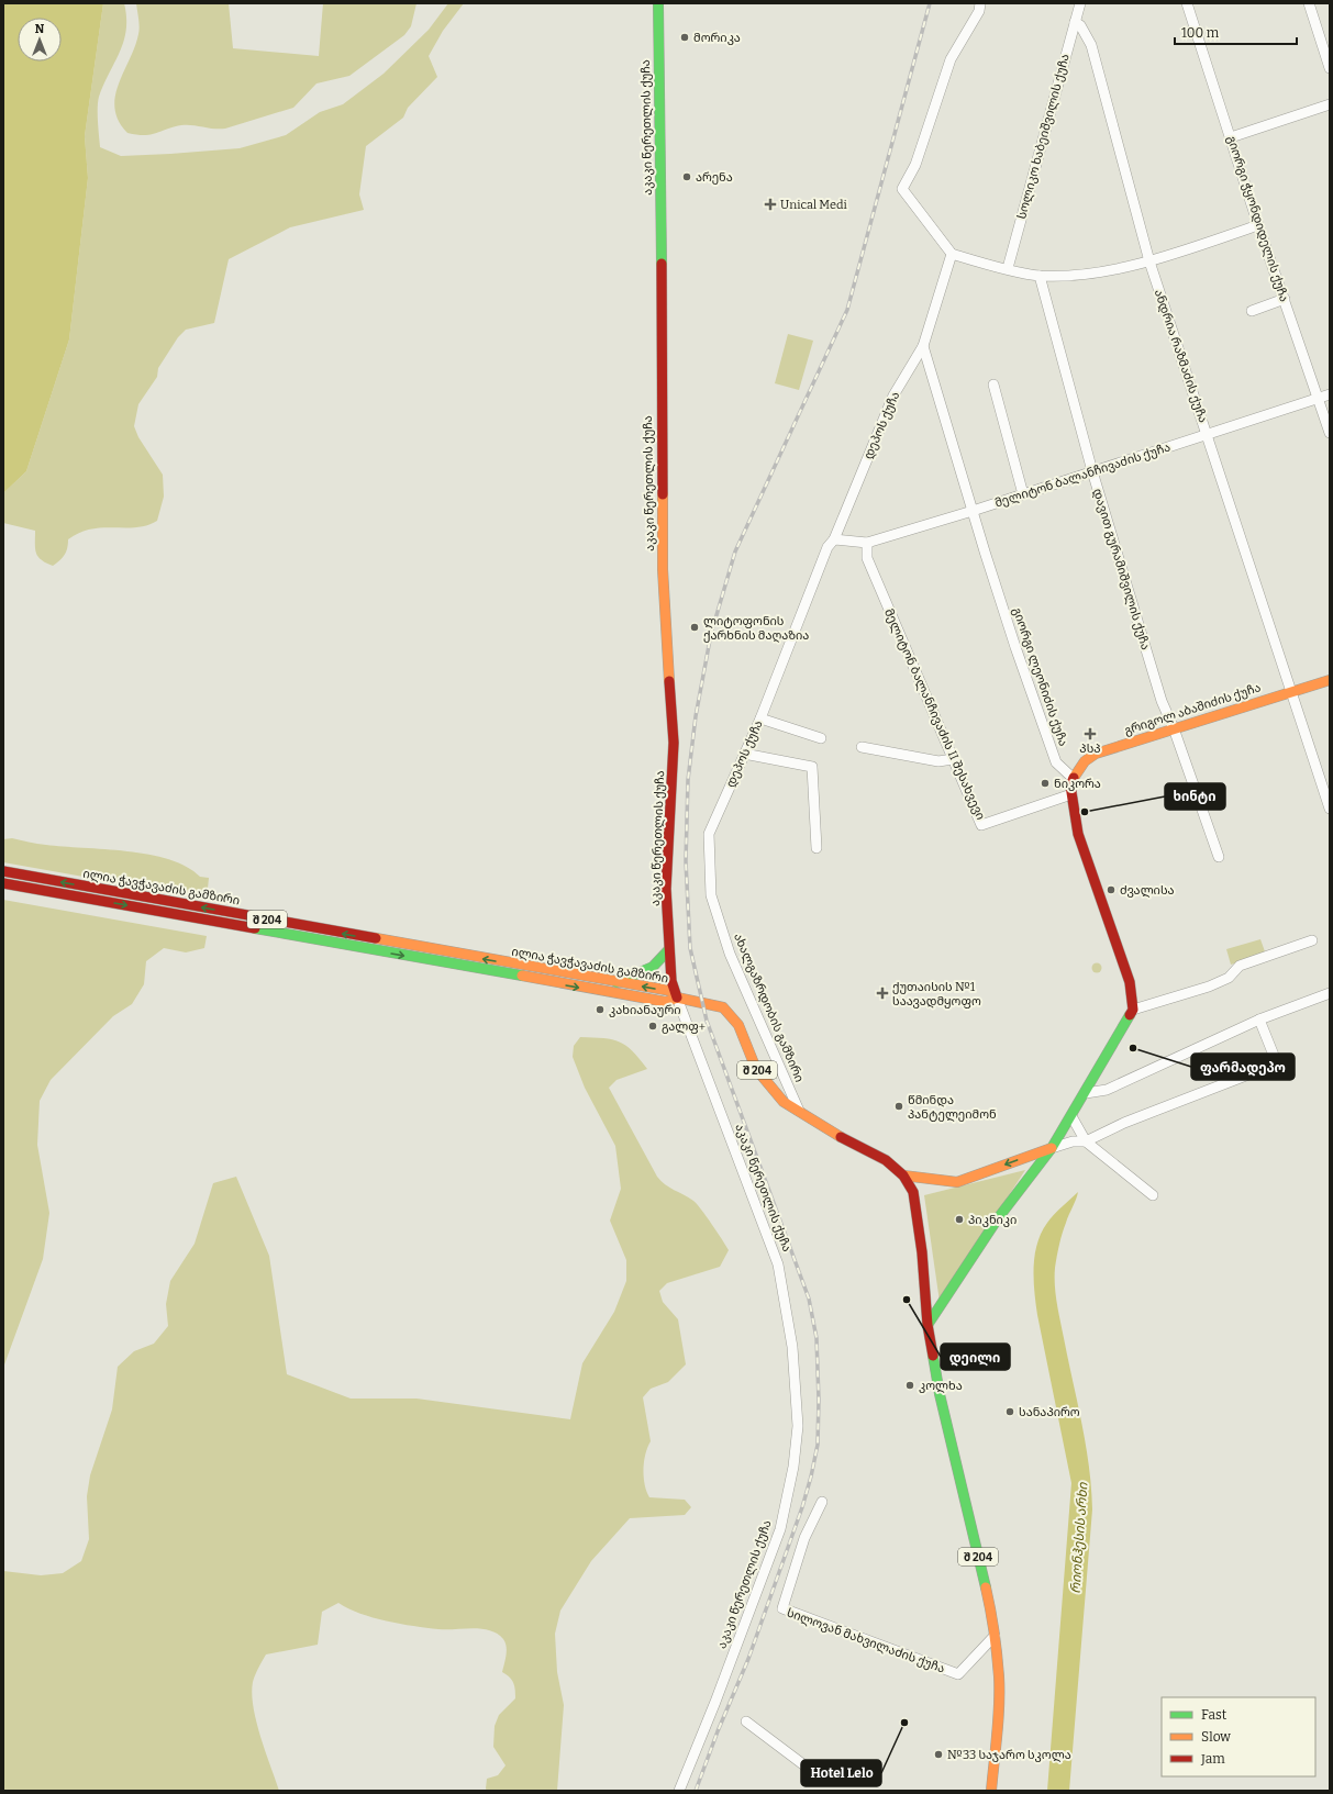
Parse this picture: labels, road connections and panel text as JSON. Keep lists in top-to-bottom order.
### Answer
{
  "streets": {
    "main road": [
      "აკაკი წერეთლის ქუჩა",
      "გრიგოლ აბაშიძის ქუჩა",
      "ილია ჭავჭავაძის გამზირი",
      "შ 204"
    ],
    "street": [
      "სოლიკო ხაბეიშვილის ქუჩა",
      "გიორგი ჭყონდიდელის ქუჩა",
      "ანდრია რაზმაძის ქუჩა",
      "დეპოს ქუჩა",
      "მელიტონ ბალანჩივაძის ქუჩა",
      "დავით გურამიშვილის ქუჩა",
      "გიორგი ლეონიძის ქუჩა",
      "მელიტონ ბალანჩივაძის II შესახვევი",
      "ახალგაზრდობის გამზირი",
      "სილოვან მახვილაძის ქუჩა"
    ]
  },
  "crossings": [
    ["აკაკი წერეთლის ქუჩა", "ილია ჭავჭავაძის გამზირი"],
    ["აკაკი წერეთლის ქუჩა", "შ 204"],
    ["სოლიკო ხაბეიშვილის ქუჩა", "ანდრია რაზმაძის ქუჩა"],
    ["გიორგი ჭყონდიდელის ქუჩა", "მელიტონ ბალანჩივაძის ქუჩა"],
    ["ანდრია რაზმაძის ქუჩა", "მელიტონ ბალანჩივაძის ქუჩა"],
    ["ანდრია რაზმაძის ქუჩა", "გრიგოლ აბაშიძის ქუჩა"],
    ["დეპოს ქუჩა", "მელიტონ ბალანჩივაძის ქუჩა"],
    ["დეპოს ქუჩა", "გიორგი ლეონიძის ქუჩა"],
    ["დეპოს ქუჩა", "ახალგაზრდობის გამზირი"],
    ["მელიტონ ბალანჩივაძის ქუჩა", "დავით გურამიშვილის ქუჩა"],
    ["მელიტონ ბალანჩივაძის ქუჩა", "გიორგი ლეონიძის ქუჩა"],
    ["მელიტონ ბალანჩივაძის ქუჩა", "მელიტონ ბალანჩივაძის II შესახვევი"],
    ["დავით გურამიშვილის ქუჩა", "გრიგოლ აბაშიძის ქუჩა"],
    ["გიორგი ლეონიძის ქუჩა", "გრიგოლ აბაშიძის ქუჩა"],
    ["ილია ჭავჭავაძის გამზირი", "შ 204"],
    ["შ 204", "ახალგაზრდობის გამზირი"],
    ["შ 204", "სილოვან მახვილაძის ქუჩა"]
  ],
  "water": ["რიონჰესის არხი"],
  "places": {
    "other": [
      "მორიკა",
      "არენა",
      "ლიტოფონის ქარხნის მაღაზია",
      "ნიკორა",
      "ხინტი",
      "ძვალისა",
      "კახიანაური",
      "გალფ+",
      "ფარმადეპო",
      "წმინდა პანტელეიმონ",
      "პიკნიკი",
      "დეილი",
      "კოლხა",
      "სანაპირო",
      "Hotel Lelo",
      "№33 საჯარო სკოლა"
    ],
    "health": ["Unical Medi", "პსპ", "ქუთაისის №1 საავადმყოფო"]
  },
  "legend": ["Fast", "Slow", "Jam"],
  "scale_bar": "100 m",
  "north": "top"
}
